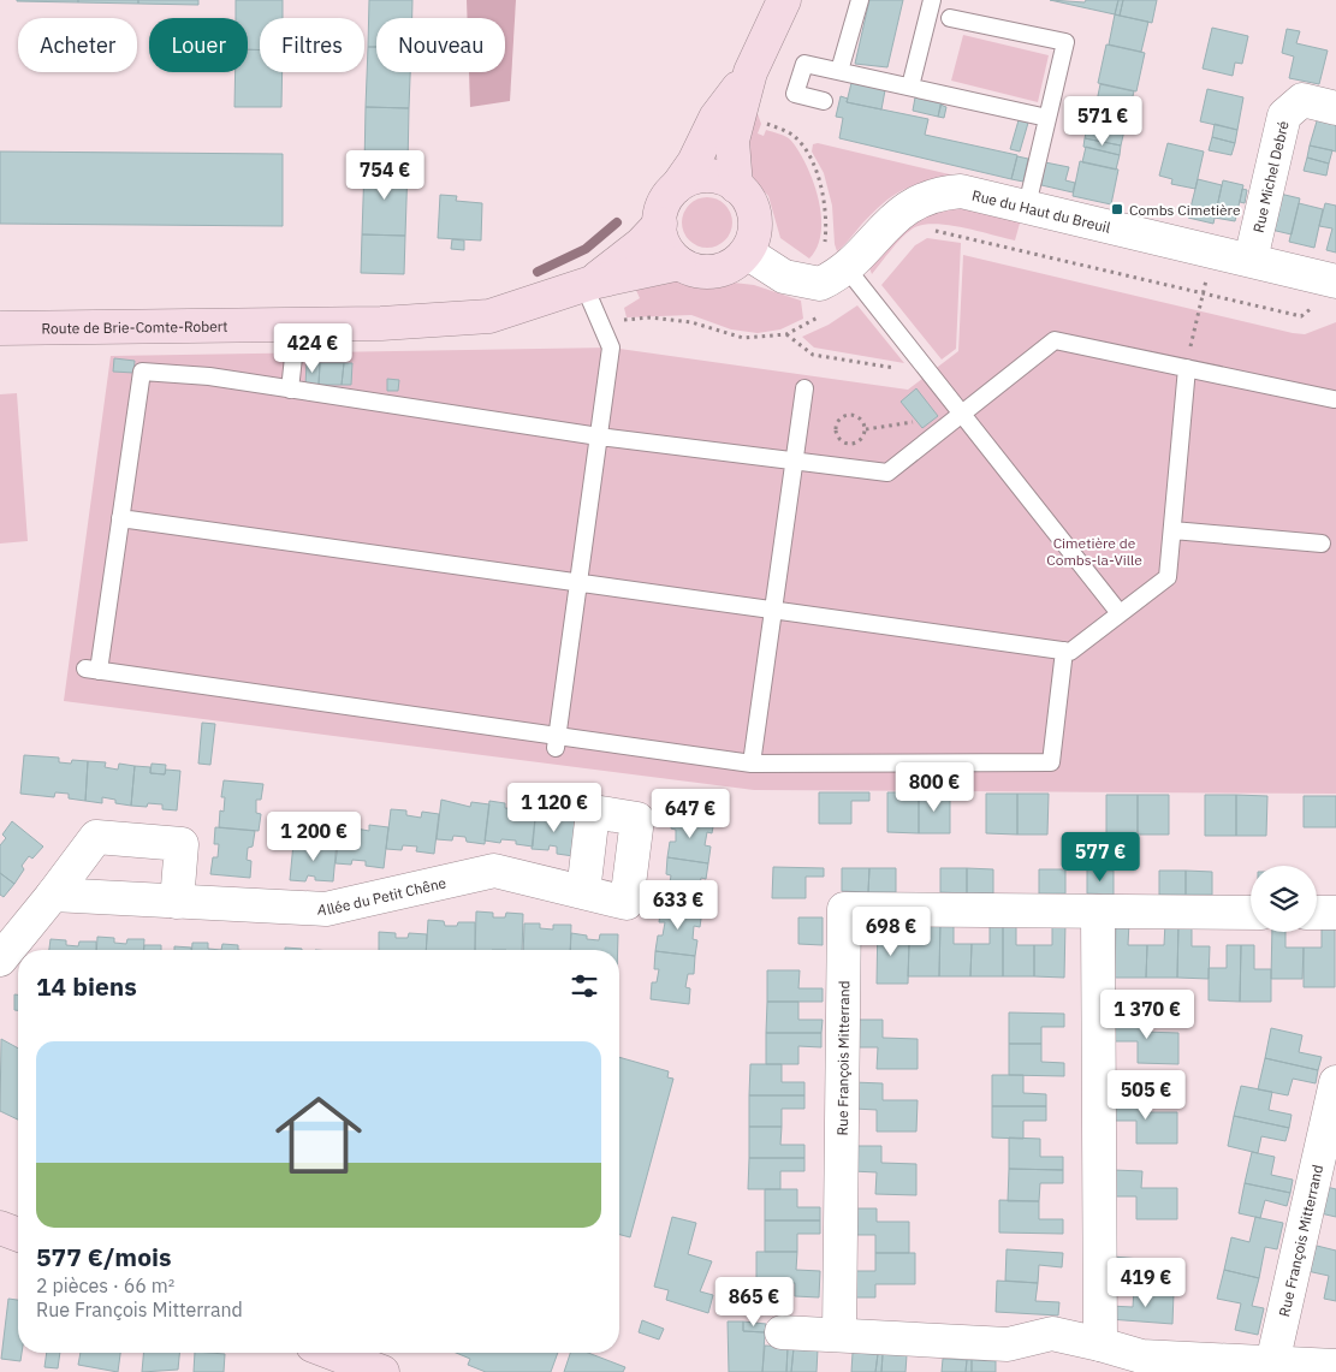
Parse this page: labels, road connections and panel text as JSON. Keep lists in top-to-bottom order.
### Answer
{
  "streets": {
    "main road": ["Route de Brie-Comte-Robert"],
    "street": [
      "Rue Michel Debré",
      "Rue du Haut du Breuil",
      "Allée du Petit Chêne",
      "Rue François Mitterrand"
    ]
  },
  "crossings": [
    ["Rue Michel Debré", "Rue du Haut du Breuil"]
  ],
  "parks": ["Cimetière de Combs-la-Ville"],
  "places": {
    "transit": ["Combs Cimetière"]
  },
  "page": {
    "chip": [
      "Acheter",
      "Louer",
      "Filtres",
      "Nouveau"
    ],
    "price": [
      "571 €",
      "754 €",
      "424 €",
      "800 €",
      "1 120 €",
      "647 €",
      "1 200 €",
      "577 €",
      "633 €",
      "698 €",
      "1 370 €",
      "505 €",
      "419 €",
      "865 €"
    ],
    "heading": "14 biens",
    "list": [
      {
        "name": "577 €/mois",
        "note": "2 pièces · 66 m² · Rue François Mitterrand"
      }
    ]
  }
}
